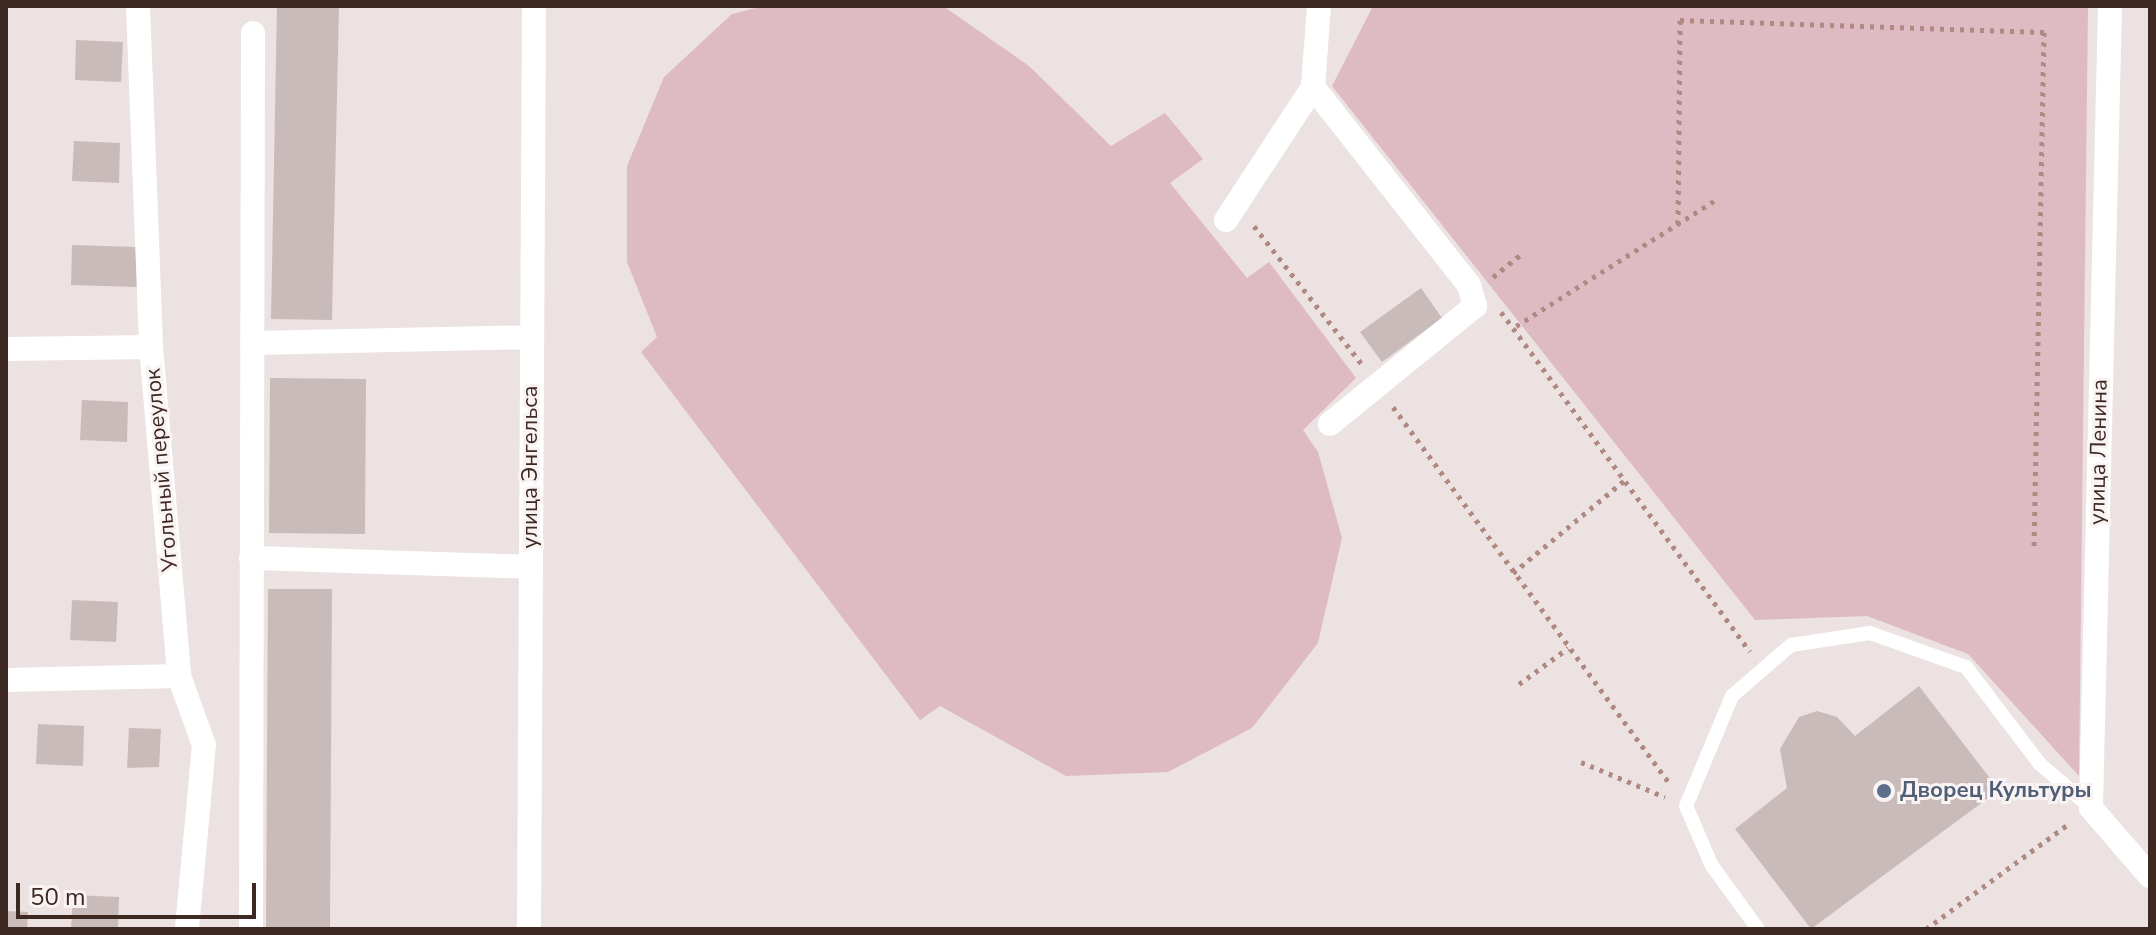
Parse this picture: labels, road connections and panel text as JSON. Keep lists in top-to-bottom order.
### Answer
{
  "streets": {
    "street": ["улица Ленина", "улица Энгельса", "Угольный переулок"]
  },
  "places": ["Дворец Культуры"],
  "scale_bar": "50 m"
}
